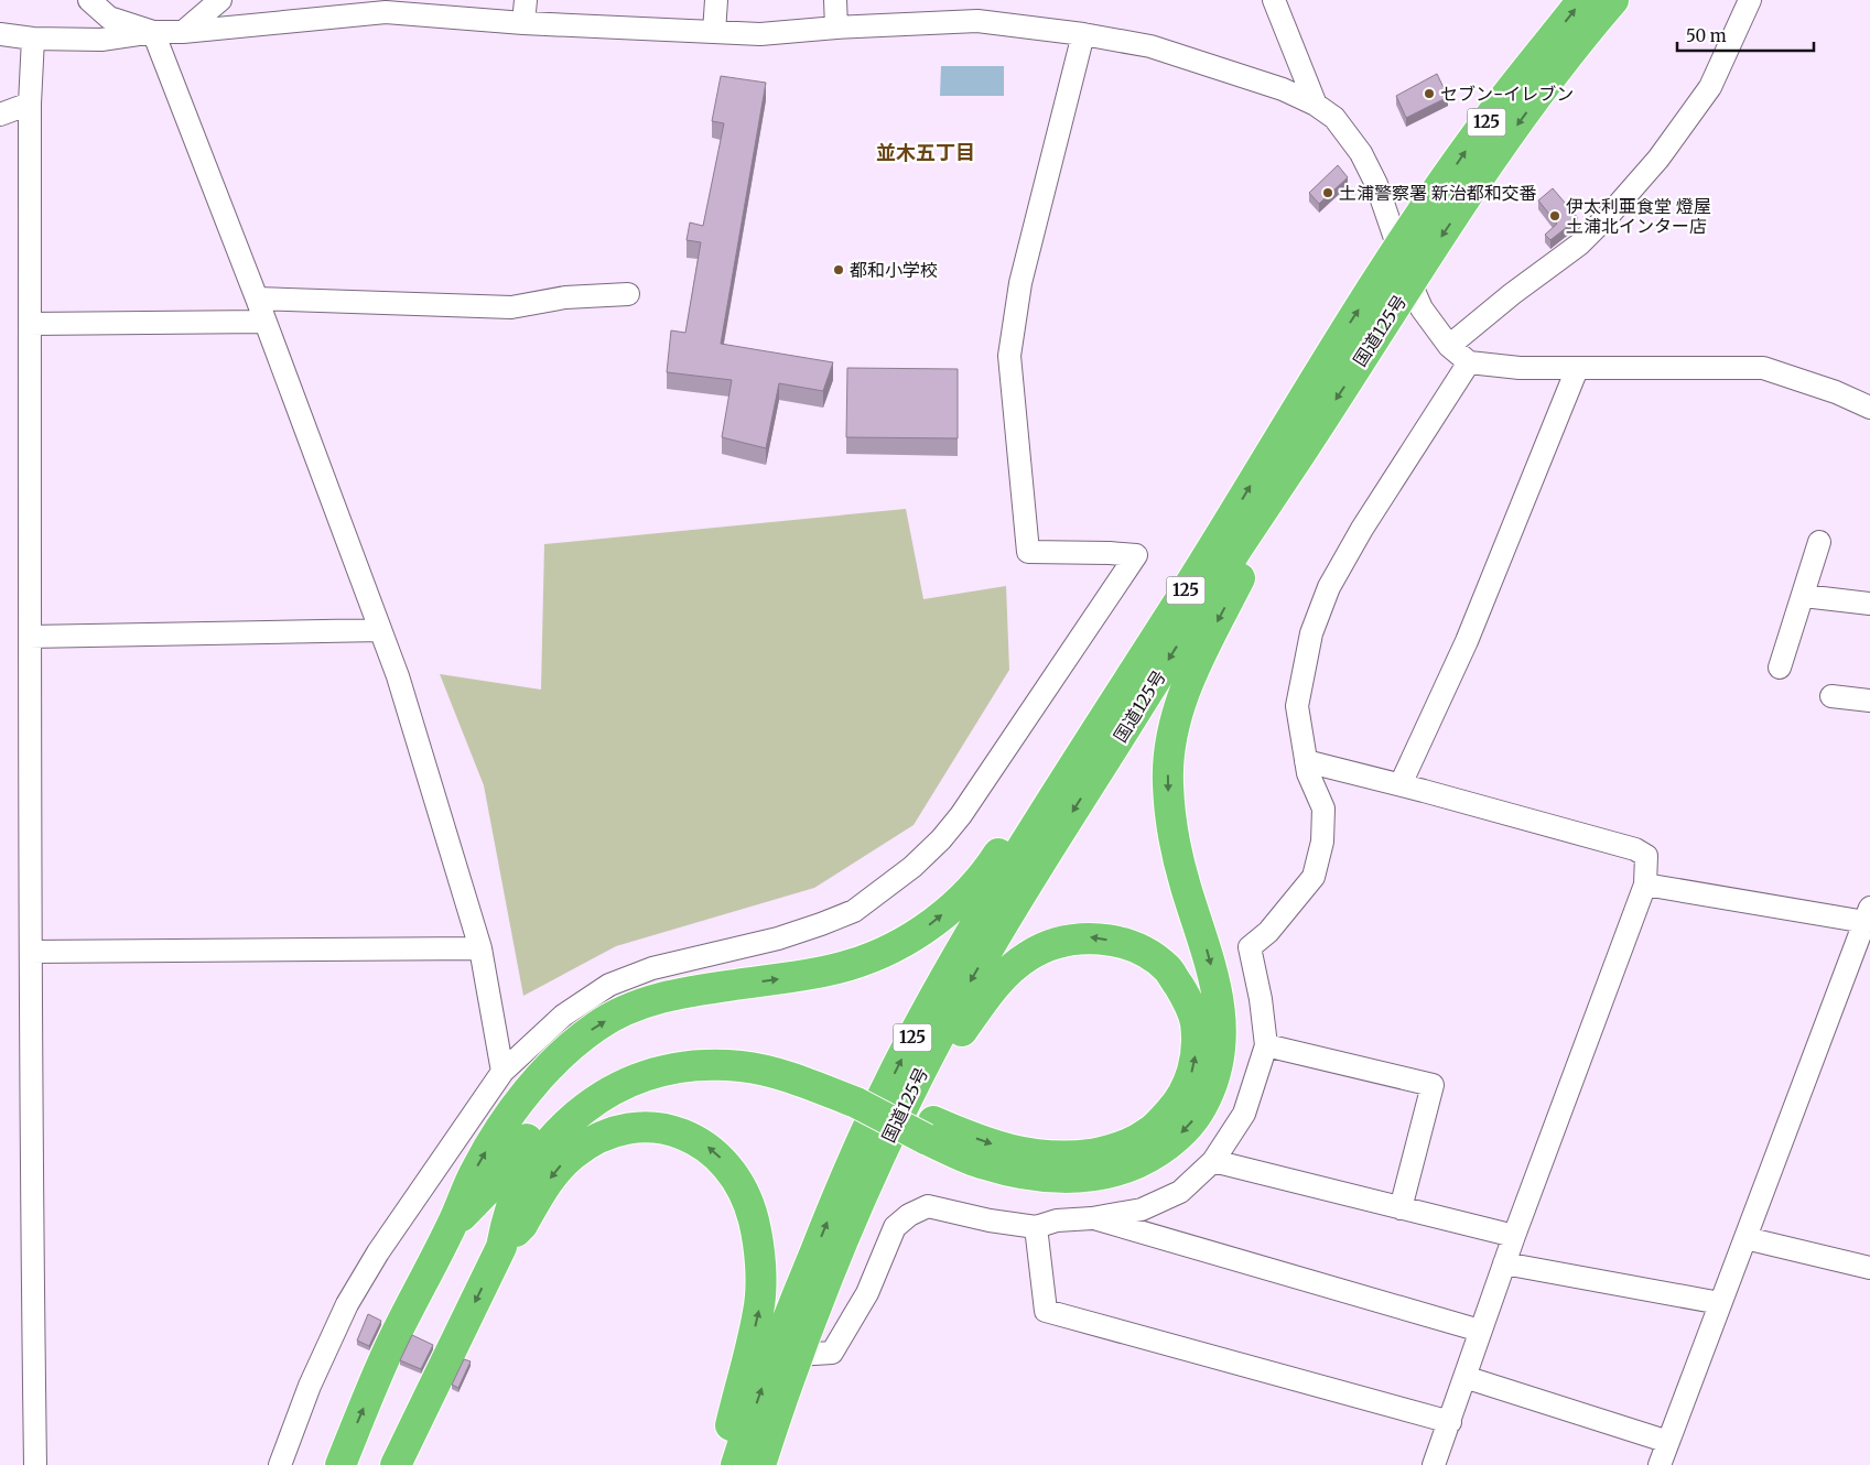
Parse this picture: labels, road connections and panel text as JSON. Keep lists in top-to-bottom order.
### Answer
{
  "streets": {
    "highway": ["125", "国道125号"]
  },
  "districts": ["並木五丁目"],
  "places": [
    "セブン-イレブン",
    "土浦警察署 新治都和交番",
    "伊太利亜食堂 燈屋 土浦北インター店",
    "都和小学校"
  ],
  "scale_bar": "50 m"
}
